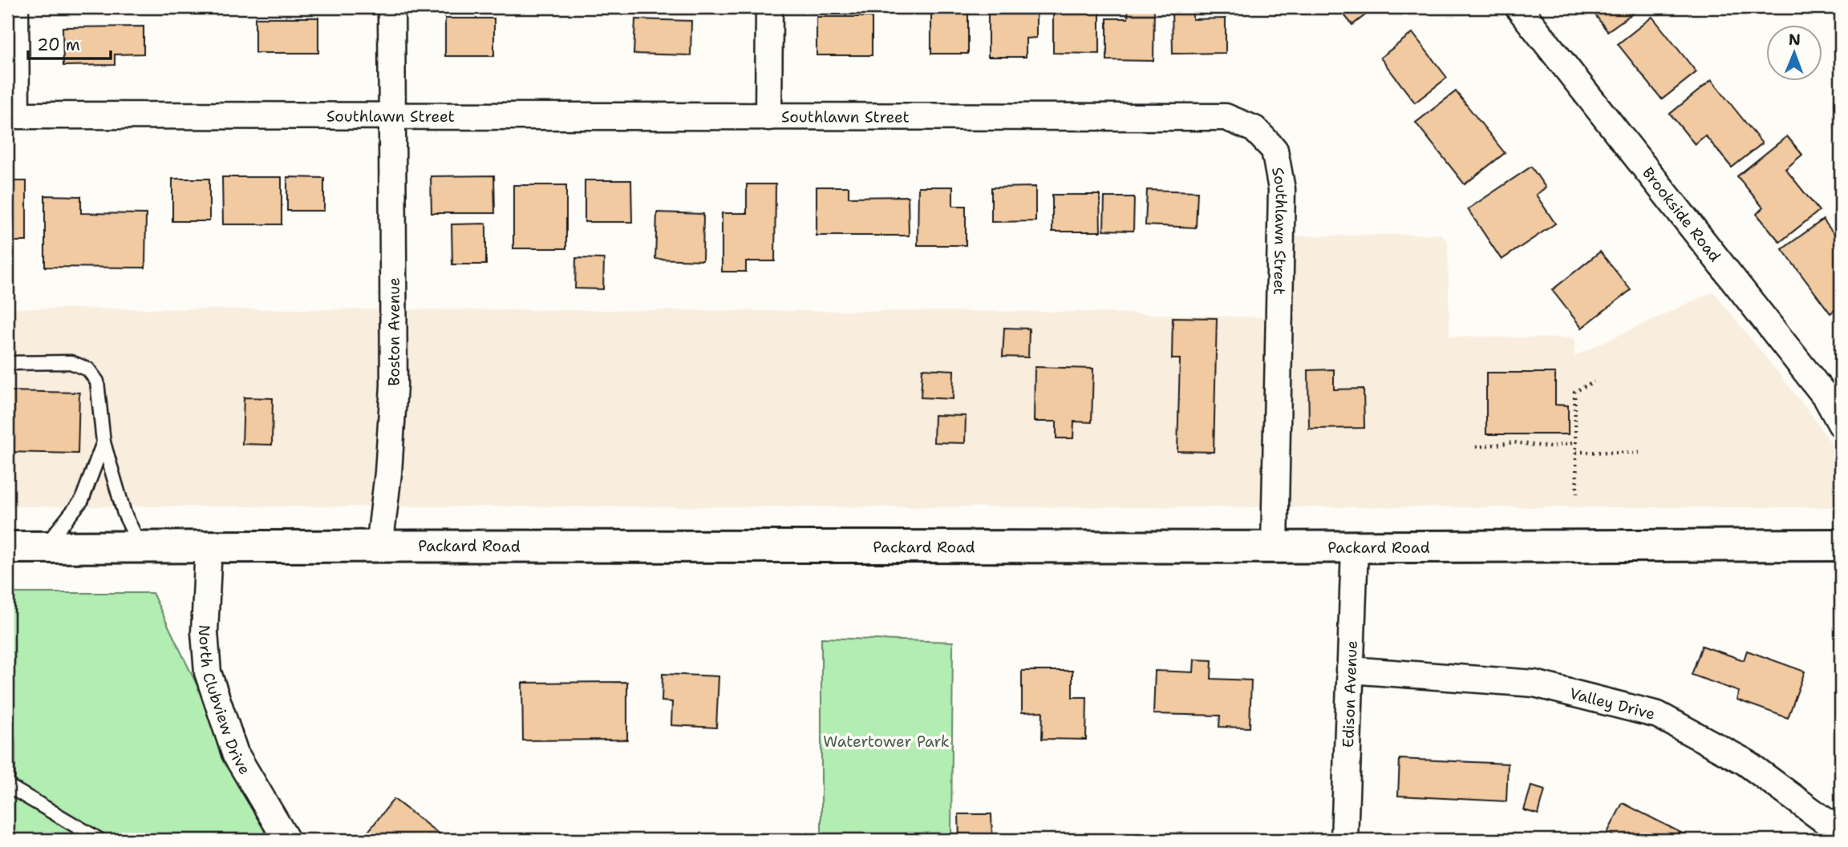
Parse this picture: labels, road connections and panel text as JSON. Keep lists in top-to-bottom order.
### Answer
{
  "streets": {
    "main road": ["Packard Road"],
    "street": [
      "Southlawn Street",
      "Brookside Road",
      "Boston Avenue",
      "Edison Avenue",
      "North Clubview Drive",
      "Valley Drive"
    ]
  },
  "crossings": [
    ["Southlawn Street", "Boston Avenue"],
    ["Southlawn Street", "Packard Road"],
    ["Boston Avenue", "Packard Road"],
    ["Packard Road", "Edison Avenue"],
    ["Packard Road", "North Clubview Drive"],
    ["Edison Avenue", "Valley Drive"]
  ],
  "parks": ["Watertower Park"],
  "scale_bar": "20 m",
  "north": "top"
}
